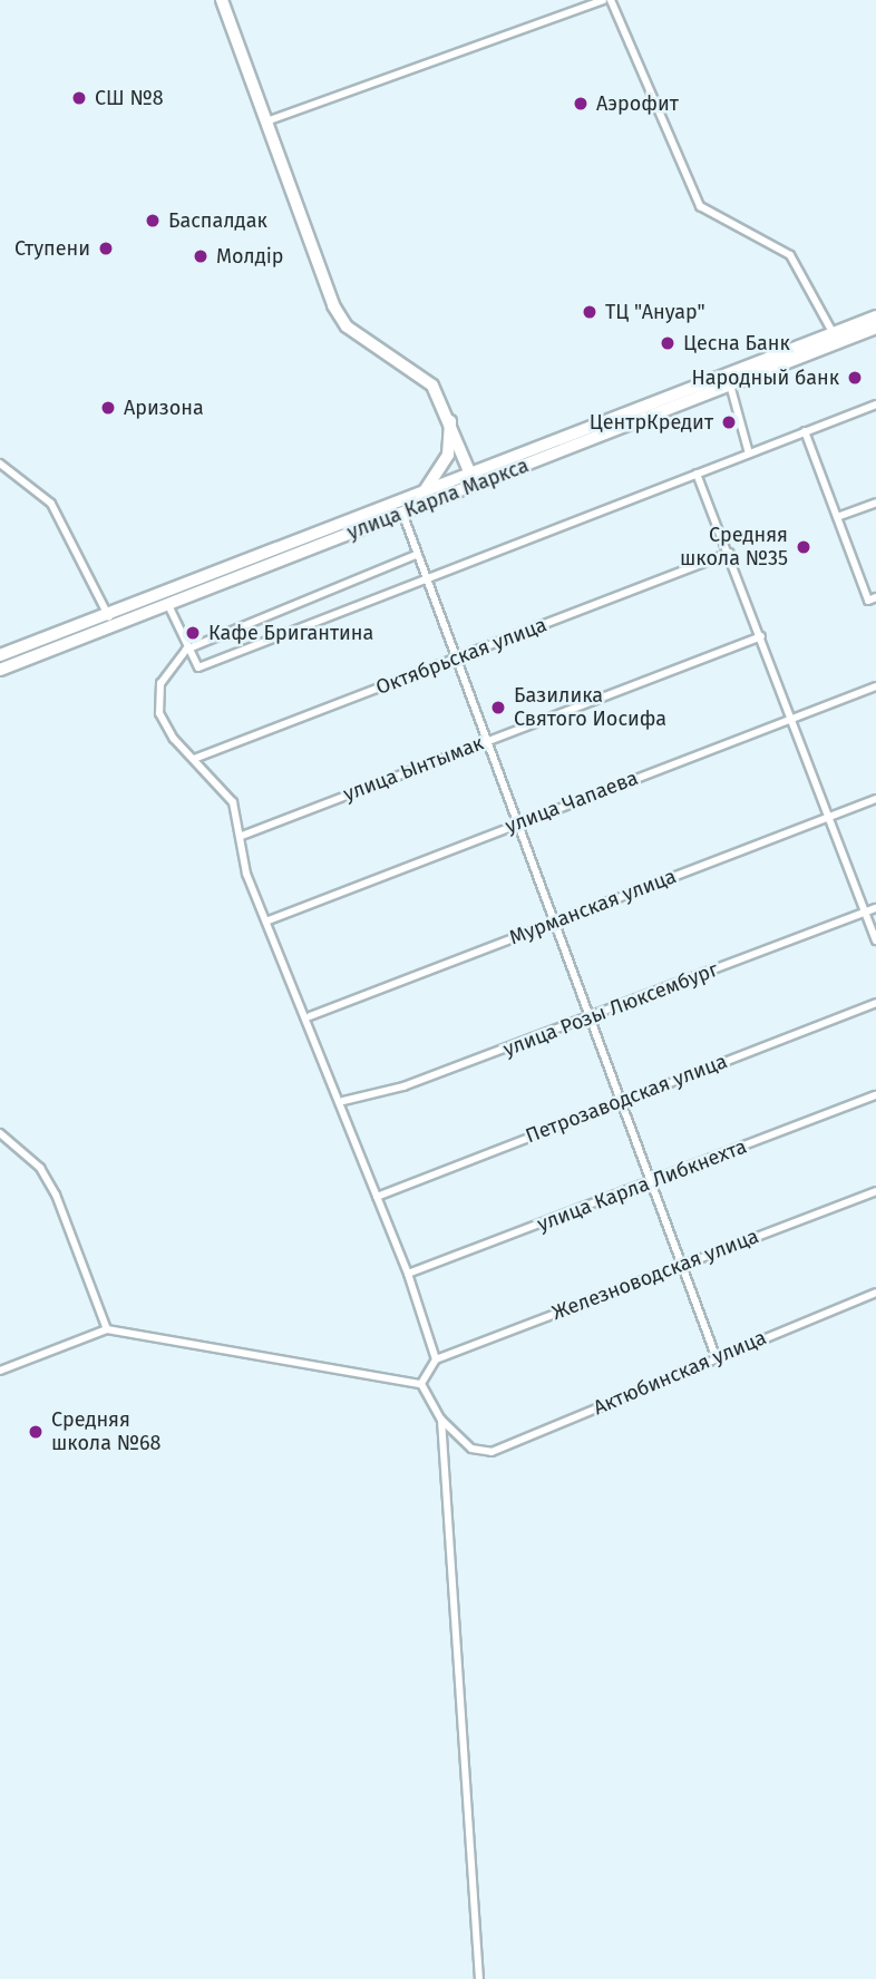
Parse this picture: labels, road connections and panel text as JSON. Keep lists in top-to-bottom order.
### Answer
{
  "streets": {
    "main road": ["улица Карла Маркса"],
    "street": [
      "Октябрьская улица",
      "улица Ынтымак",
      "улица Чапаева",
      "Мурманская улица",
      "улица Розы Люксембург",
      "Петрозаводская улица",
      "улица Карла Либкнехта",
      "Железноводская улица",
      "Актюбинская улица"
    ]
  },
  "places": [
    "СШ №8",
    "Аэрофит",
    "Баспалдак",
    "Ступени",
    "Молдiр",
    "ТЦ \"Ануар\"",
    "Цесна Банк",
    "Народный банк",
    "Аризона",
    "ЦентрКредит",
    "Средняя школа №35",
    "Кафе Бригантина",
    "Базилика Святого Иосифа",
    "Средняя школа №68"
  ]
}
